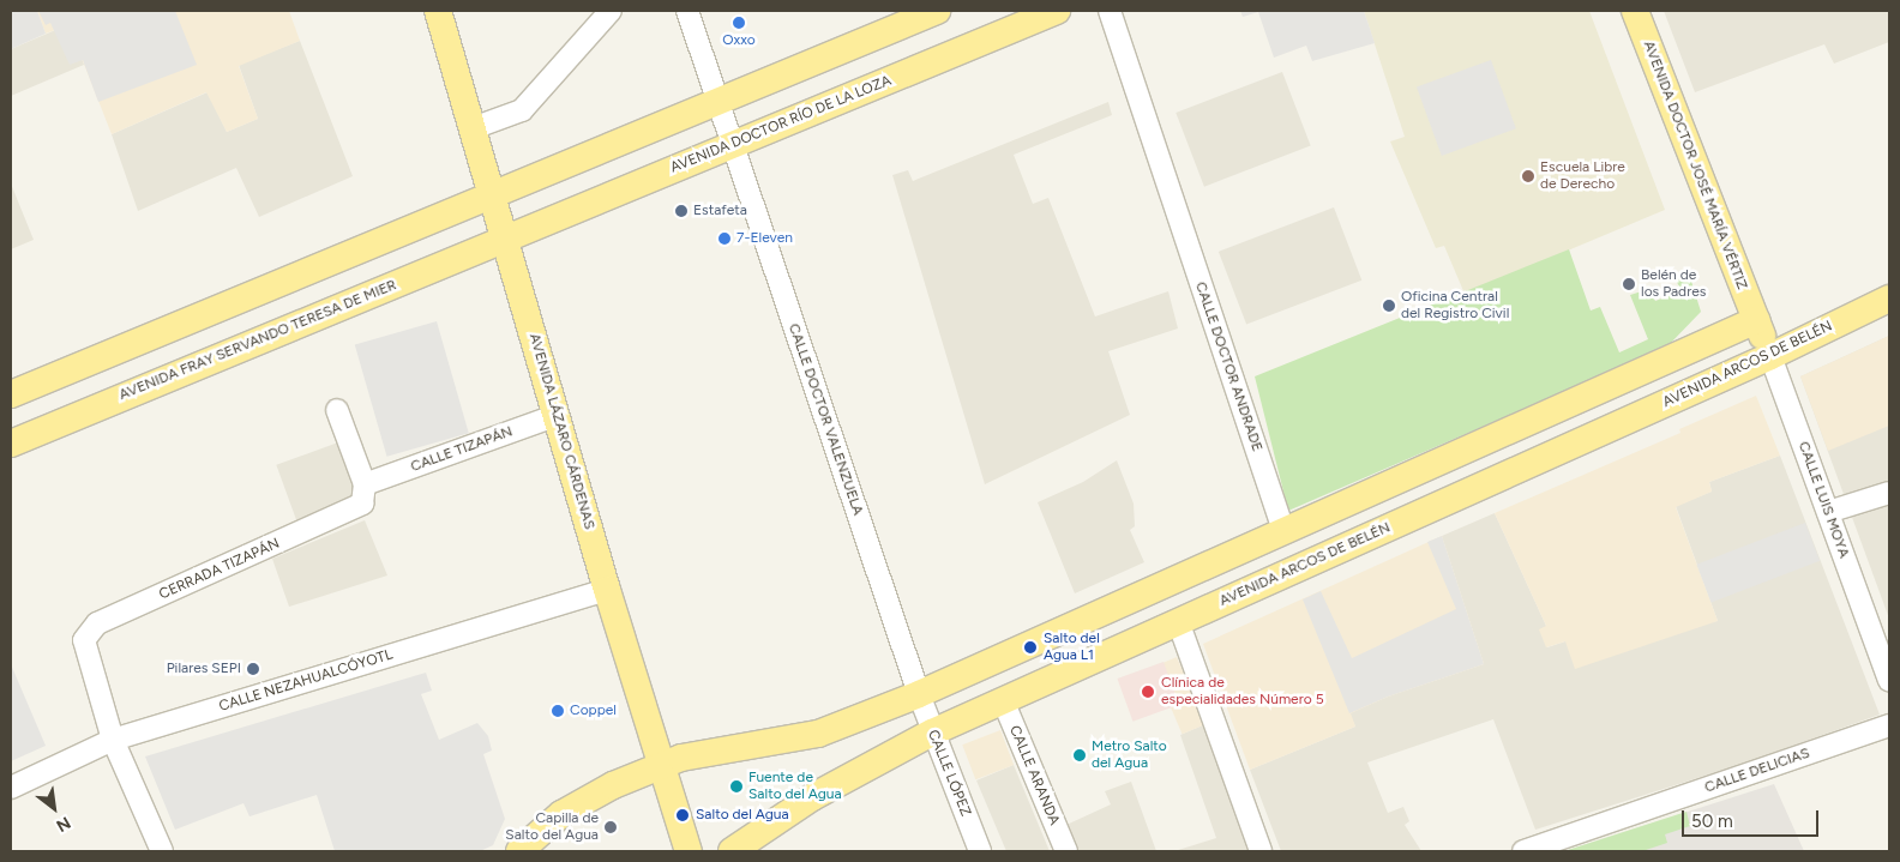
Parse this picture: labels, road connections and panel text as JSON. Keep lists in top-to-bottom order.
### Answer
{
  "streets": {
    "main road": [
      "AVENIDA DOCTOR RÍO DE LA LOZA",
      "AVENIDA DOCTOR JOSÉ MARÍA VÉRTIZ",
      "AVENIDA FRAY SERVANDO TERESA DE MIER",
      "AVENIDA ARCOS DE BELÉN",
      "AVENIDA LÁZARO CÁRDENAS",
      "CALLE LUIS MOYA"
    ],
    "street": [
      "CALLE DOCTOR ANDRADE",
      "CALLE DOCTOR VALENZUELA",
      "CALLE TIZAPÁN",
      "CERRADA TIZAPÁN",
      "CALLE NEZAHUALCÓYOTL",
      "CALLE DELICIAS",
      "CALLE LÓPEZ",
      "CALLE ARANDA"
    ]
  },
  "crossings": [
    ["AVENIDA DOCTOR RÍO DE LA LOZA", "AVENIDA FRAY SERVANDO TERESA DE MIER"],
    ["AVENIDA DOCTOR RÍO DE LA LOZA", "CALLE DOCTOR VALENZUELA"],
    ["AVENIDA DOCTOR RÍO DE LA LOZA", "AVENIDA LÁZARO CÁRDENAS"],
    ["AVENIDA DOCTOR JOSÉ MARÍA VÉRTIZ", "CALLE LUIS MOYA"],
    ["AVENIDA FRAY SERVANDO TERESA DE MIER", "AVENIDA LÁZARO CÁRDENAS"],
    ["AVENIDA ARCOS DE BELÉN", "CALLE LUIS MOYA"],
    ["AVENIDA ARCOS DE BELÉN", "CALLE LÓPEZ"],
    ["AVENIDA ARCOS DE BELÉN", "CALLE ARANDA"],
    ["CALLE DOCTOR VALENZUELA", "CALLE LÓPEZ"],
    ["AVENIDA LÁZARO CÁRDENAS", "CALLE TIZAPÁN"],
    ["AVENIDA LÁZARO CÁRDENAS", "CALLE NEZAHUALCÓYOTL"],
    ["CALLE TIZAPÁN", "CERRADA TIZAPÁN"],
    ["CERRADA TIZAPÁN", "CALLE NEZAHUALCÓYOTL"]
  ],
  "places": [
    "Oxxo",
    "Escuela Libre de Derecho",
    "Estafeta",
    "7-Eleven",
    "Belén de los Padres",
    "Oficina Central del Registro Civil",
    "Salto del Agua L1",
    "Pilares SEPI",
    "Clínica de especialidades Número 5",
    "Coppel",
    "Metro Salto del Agua",
    "Fuente de Salto del Agua",
    "Salto del Agua",
    "Capilla de Salto del Agua"
  ],
  "scale_bar": "50 m",
  "north": "bottom right"
}
